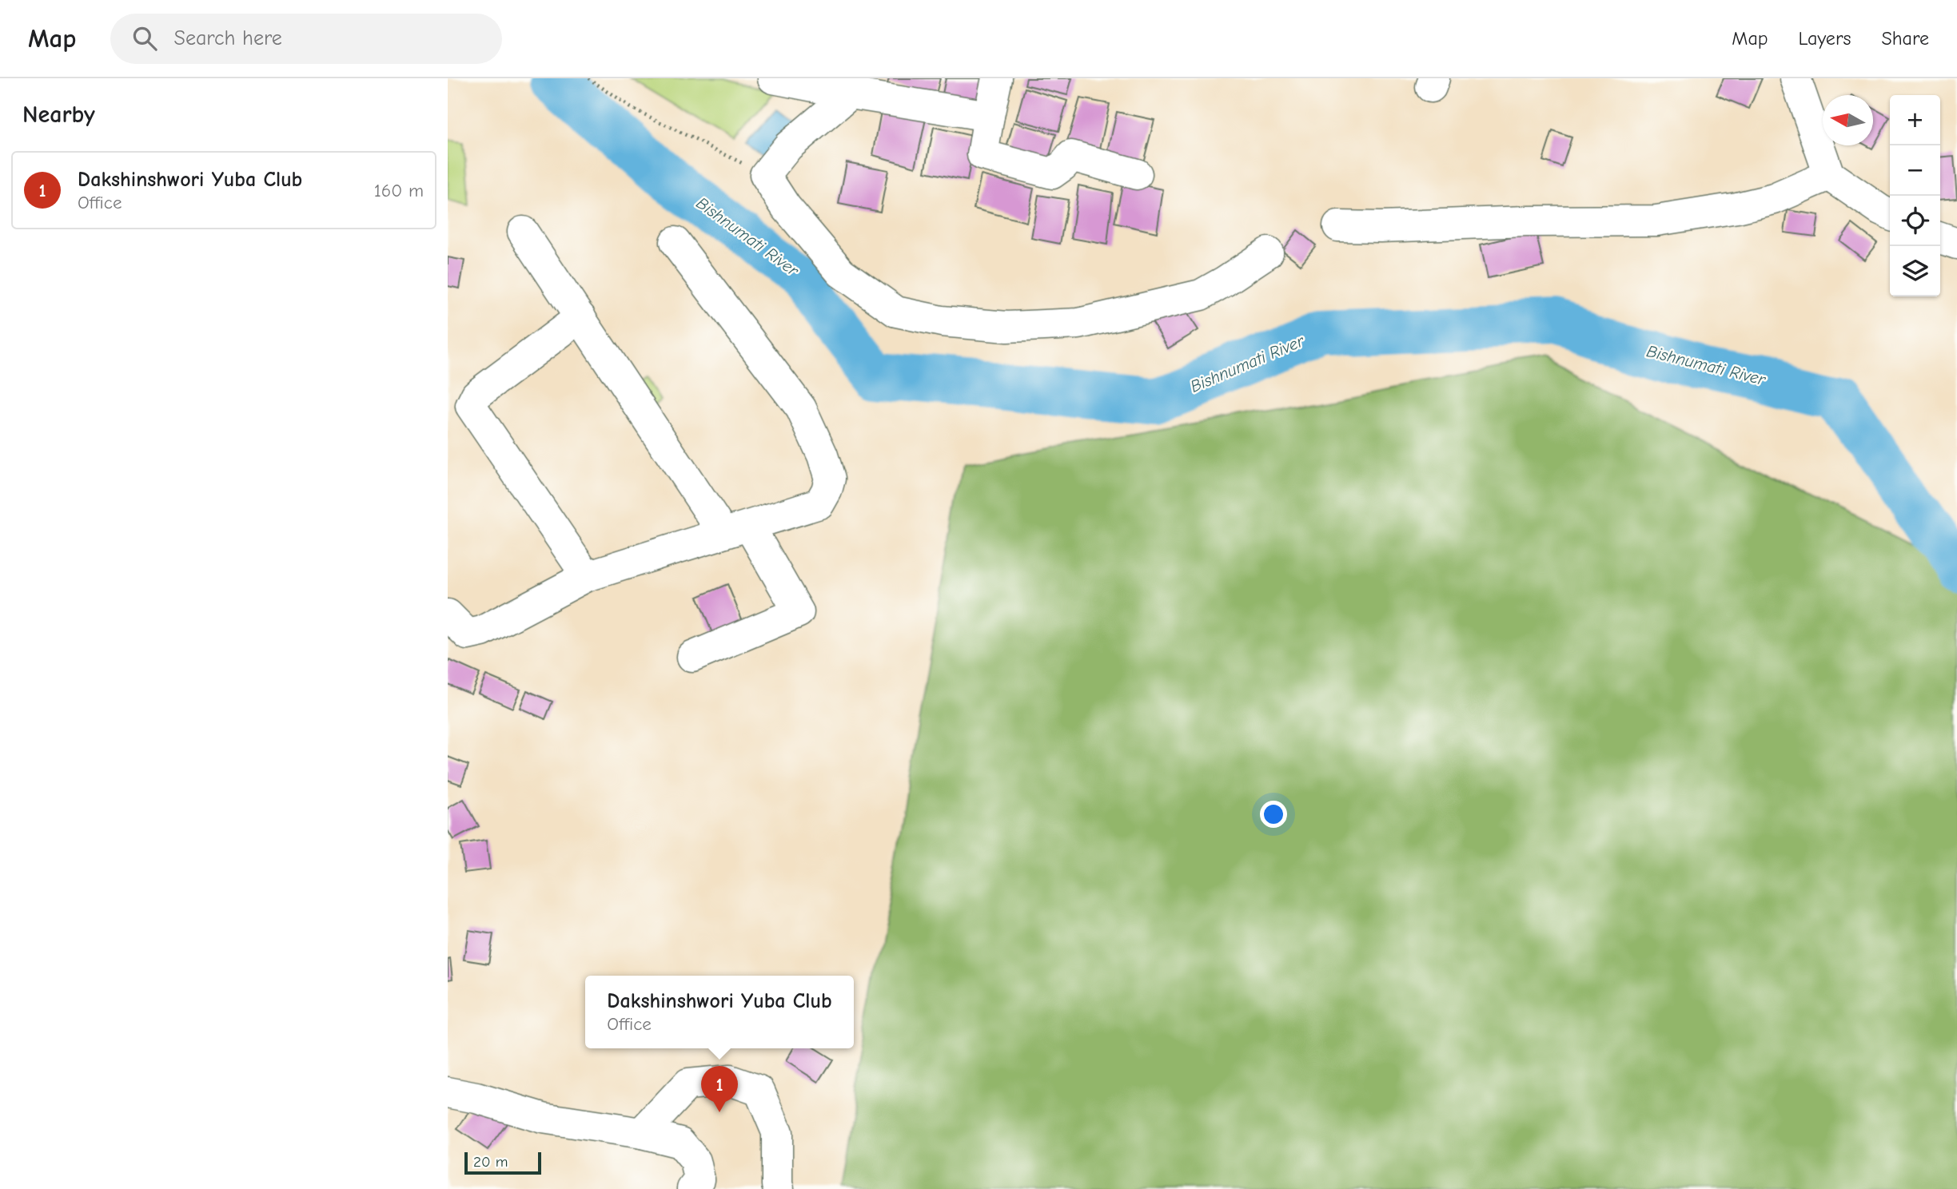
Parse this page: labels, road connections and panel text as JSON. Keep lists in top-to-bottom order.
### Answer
{
  "water": ["Bishnumati River"],
  "scale_bar": "20 m",
  "north": "left",
  "page": {
    "header": "Map",
    "search": "Search here",
    "nav": ["Map", "Layers", "Share"],
    "heading": "Nearby",
    "map_buttons": ["+", "−"],
    "list": [
      {
        "mark": "1",
        "name": "Dakshinshwori Yuba Club",
        "note": "Office",
        "value": "160 m"
      }
    ],
    "popup": ["Dakshinshwori Yuba Club", "Office"],
    "pins": "1",
    "scale": "20 m"
  }
}
